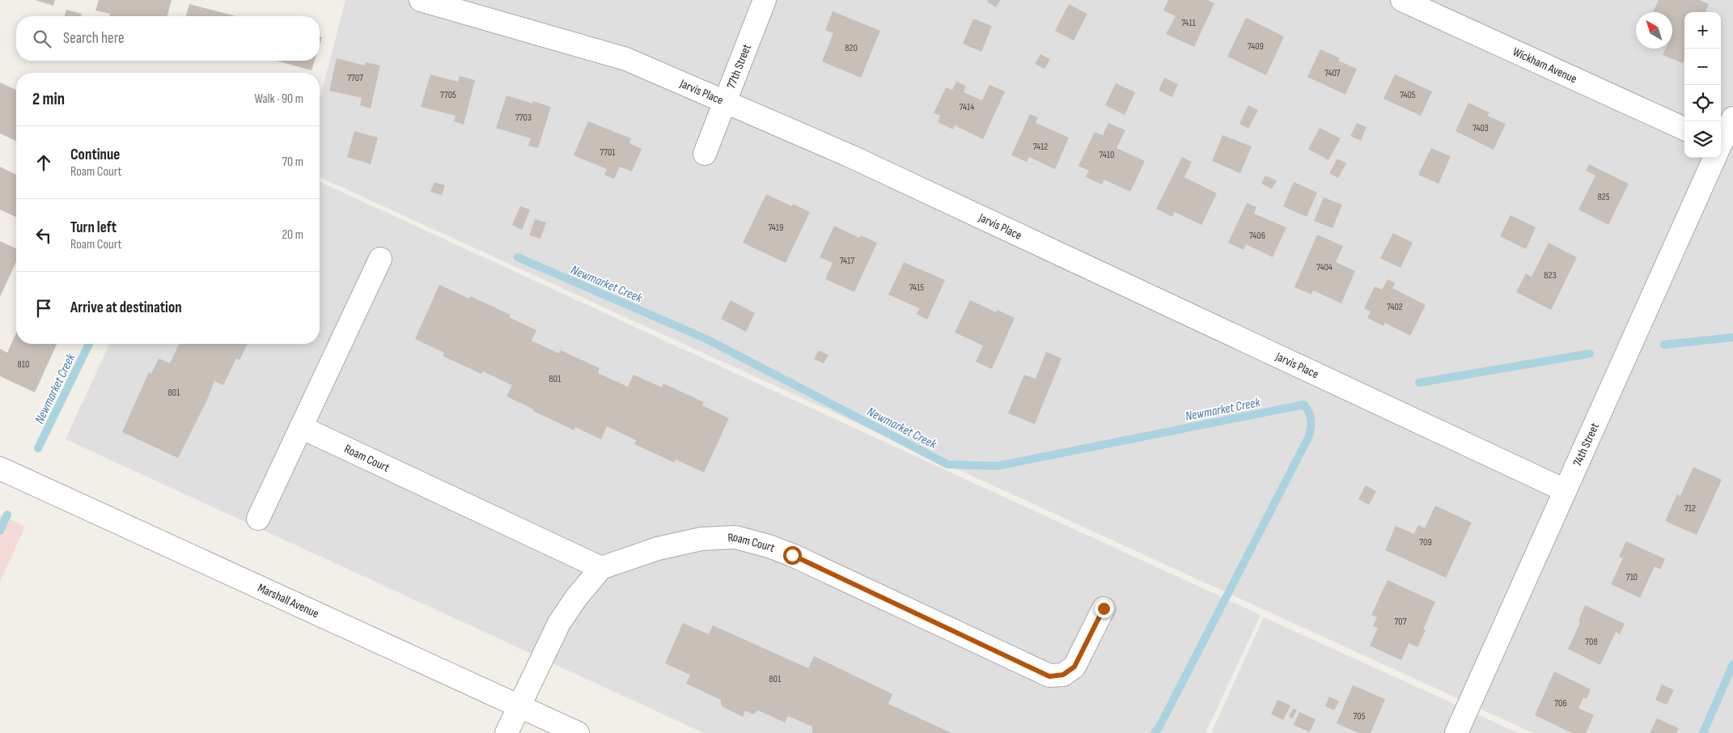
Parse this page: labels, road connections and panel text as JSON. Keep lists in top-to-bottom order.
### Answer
{
  "streets": {
    "street": [
      "77th Street",
      "Wickham Avenue",
      "Jarvis Place",
      "74th Street",
      "Roam Court",
      "Marshall Avenue"
    ]
  },
  "crossings": [
    ["77th Street", "Jarvis Place"],
    ["Jarvis Place", "74th Street"]
  ],
  "water": ["Newmarket Creek"],
  "house_numbers": [
    "7411",
    "7409",
    "820",
    "7407",
    "7707",
    "7705",
    "7405",
    "7414",
    "7703",
    "7403",
    "7412",
    "7701",
    "7410",
    "825",
    "7419",
    "7406",
    "7417",
    "7404",
    "823",
    "7415",
    "7402",
    "810",
    "801",
    "801",
    "712",
    "709",
    "710",
    "707",
    "708",
    "801",
    "706",
    "705"
  ],
  "north": "top left",
  "page": {
    "map_buttons": ["+", "−"],
    "search": "Search here",
    "heading": ["2 min", "Walk · 90 m"],
    "list": [
      ["Continue", "Roam Court", "70 m"],
      ["Turn left", "Roam Court", "20 m"],
      "Arrive at destination"
    ]
  }
}
